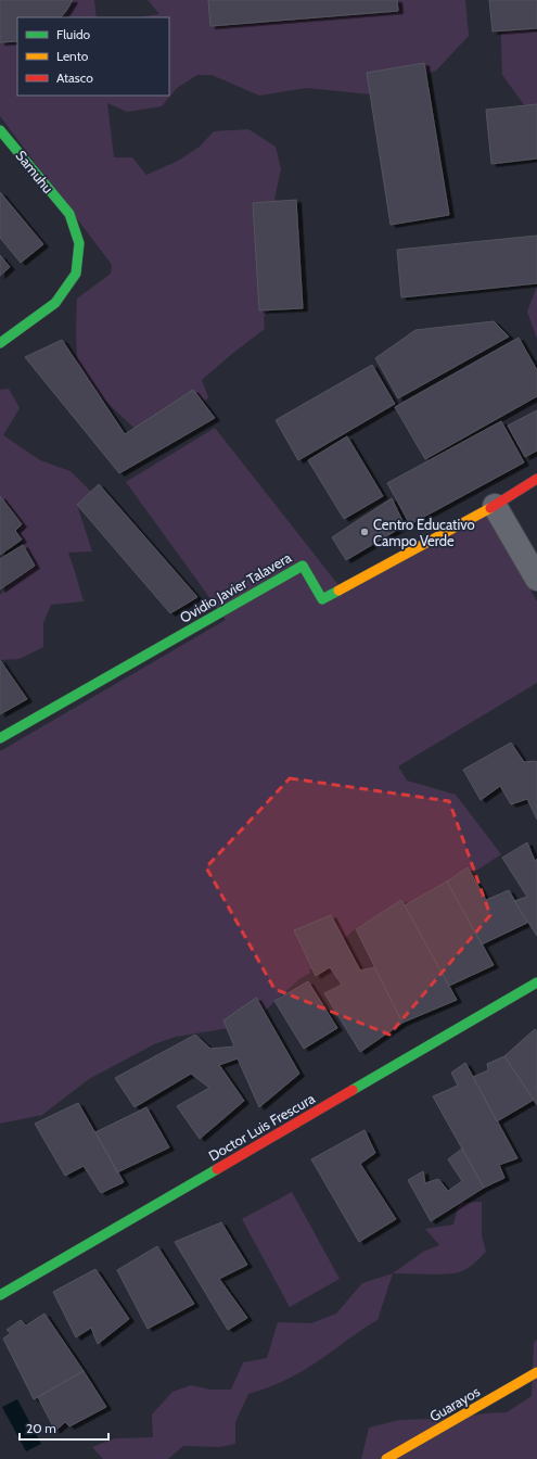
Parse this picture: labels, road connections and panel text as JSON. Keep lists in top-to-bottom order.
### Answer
{
  "streets": {
    "street": [
      "Samuhu",
      "Ovidio Javier Talavera",
      "Doctor Luis Frescura",
      "Guarayos"
    ]
  },
  "places": ["Centro Educativo Campo Verde"],
  "legend": ["Fluido", "Lento", "Atasco"],
  "scale_bar": "20 m"
}
